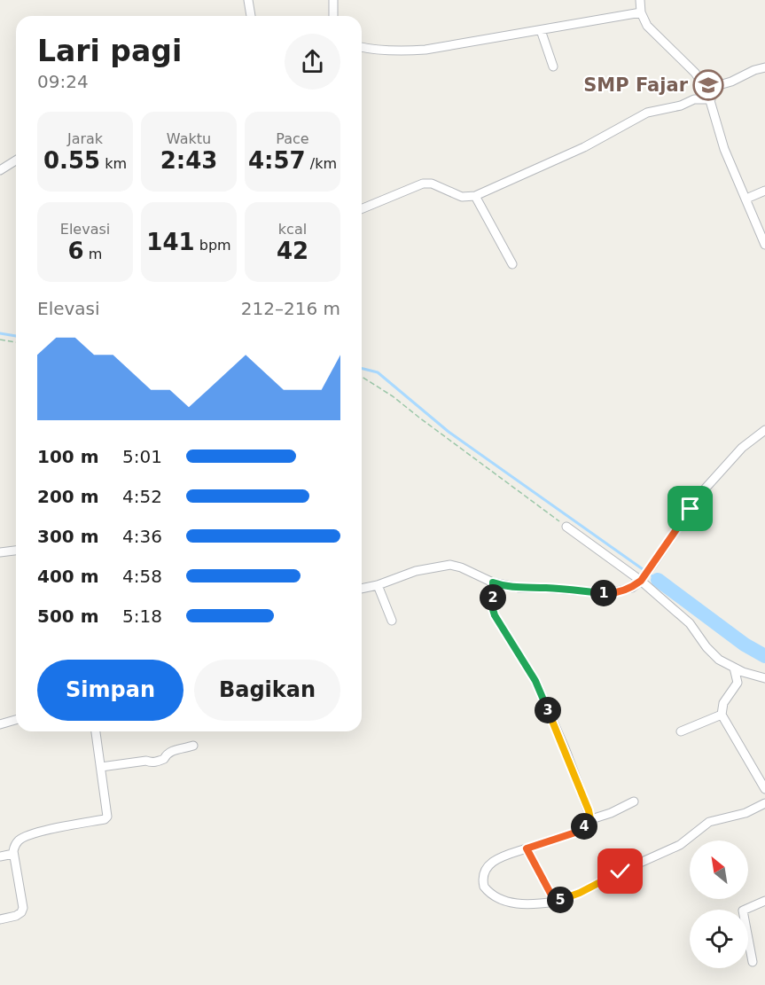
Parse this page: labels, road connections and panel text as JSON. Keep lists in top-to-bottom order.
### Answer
{
  "places": {
    "school or university": ["SMP Fajar"]
  },
  "north": "top left",
  "page": {
    "heading": ["Lari pagi", "09:24"],
    "stats": [
      ["Jarak", "0.55 km"],
      ["Waktu", "2:43"],
      ["Pace", "4:57 /km"],
      ["Elevasi", "6 m"],
      ["141 bpm"],
      ["kcal", "42"]
    ],
    "chart": ["Elevasi", "212–216 m"],
    "list": [
      {
        "name": "100 m",
        "note": "5:01"
      },
      {
        "name": "200 m",
        "note": "4:52"
      },
      {
        "name": "300 m",
        "note": "4:36"
      },
      {
        "name": "400 m",
        "note": "4:58"
      },
      {
        "name": "500 m",
        "note": "5:18"
      }
    ],
    "pins": [
      "1",
      "2",
      "3",
      "4",
      "5"
    ],
    "buttons": ["Simpan", "Bagikan"]
  }
}
